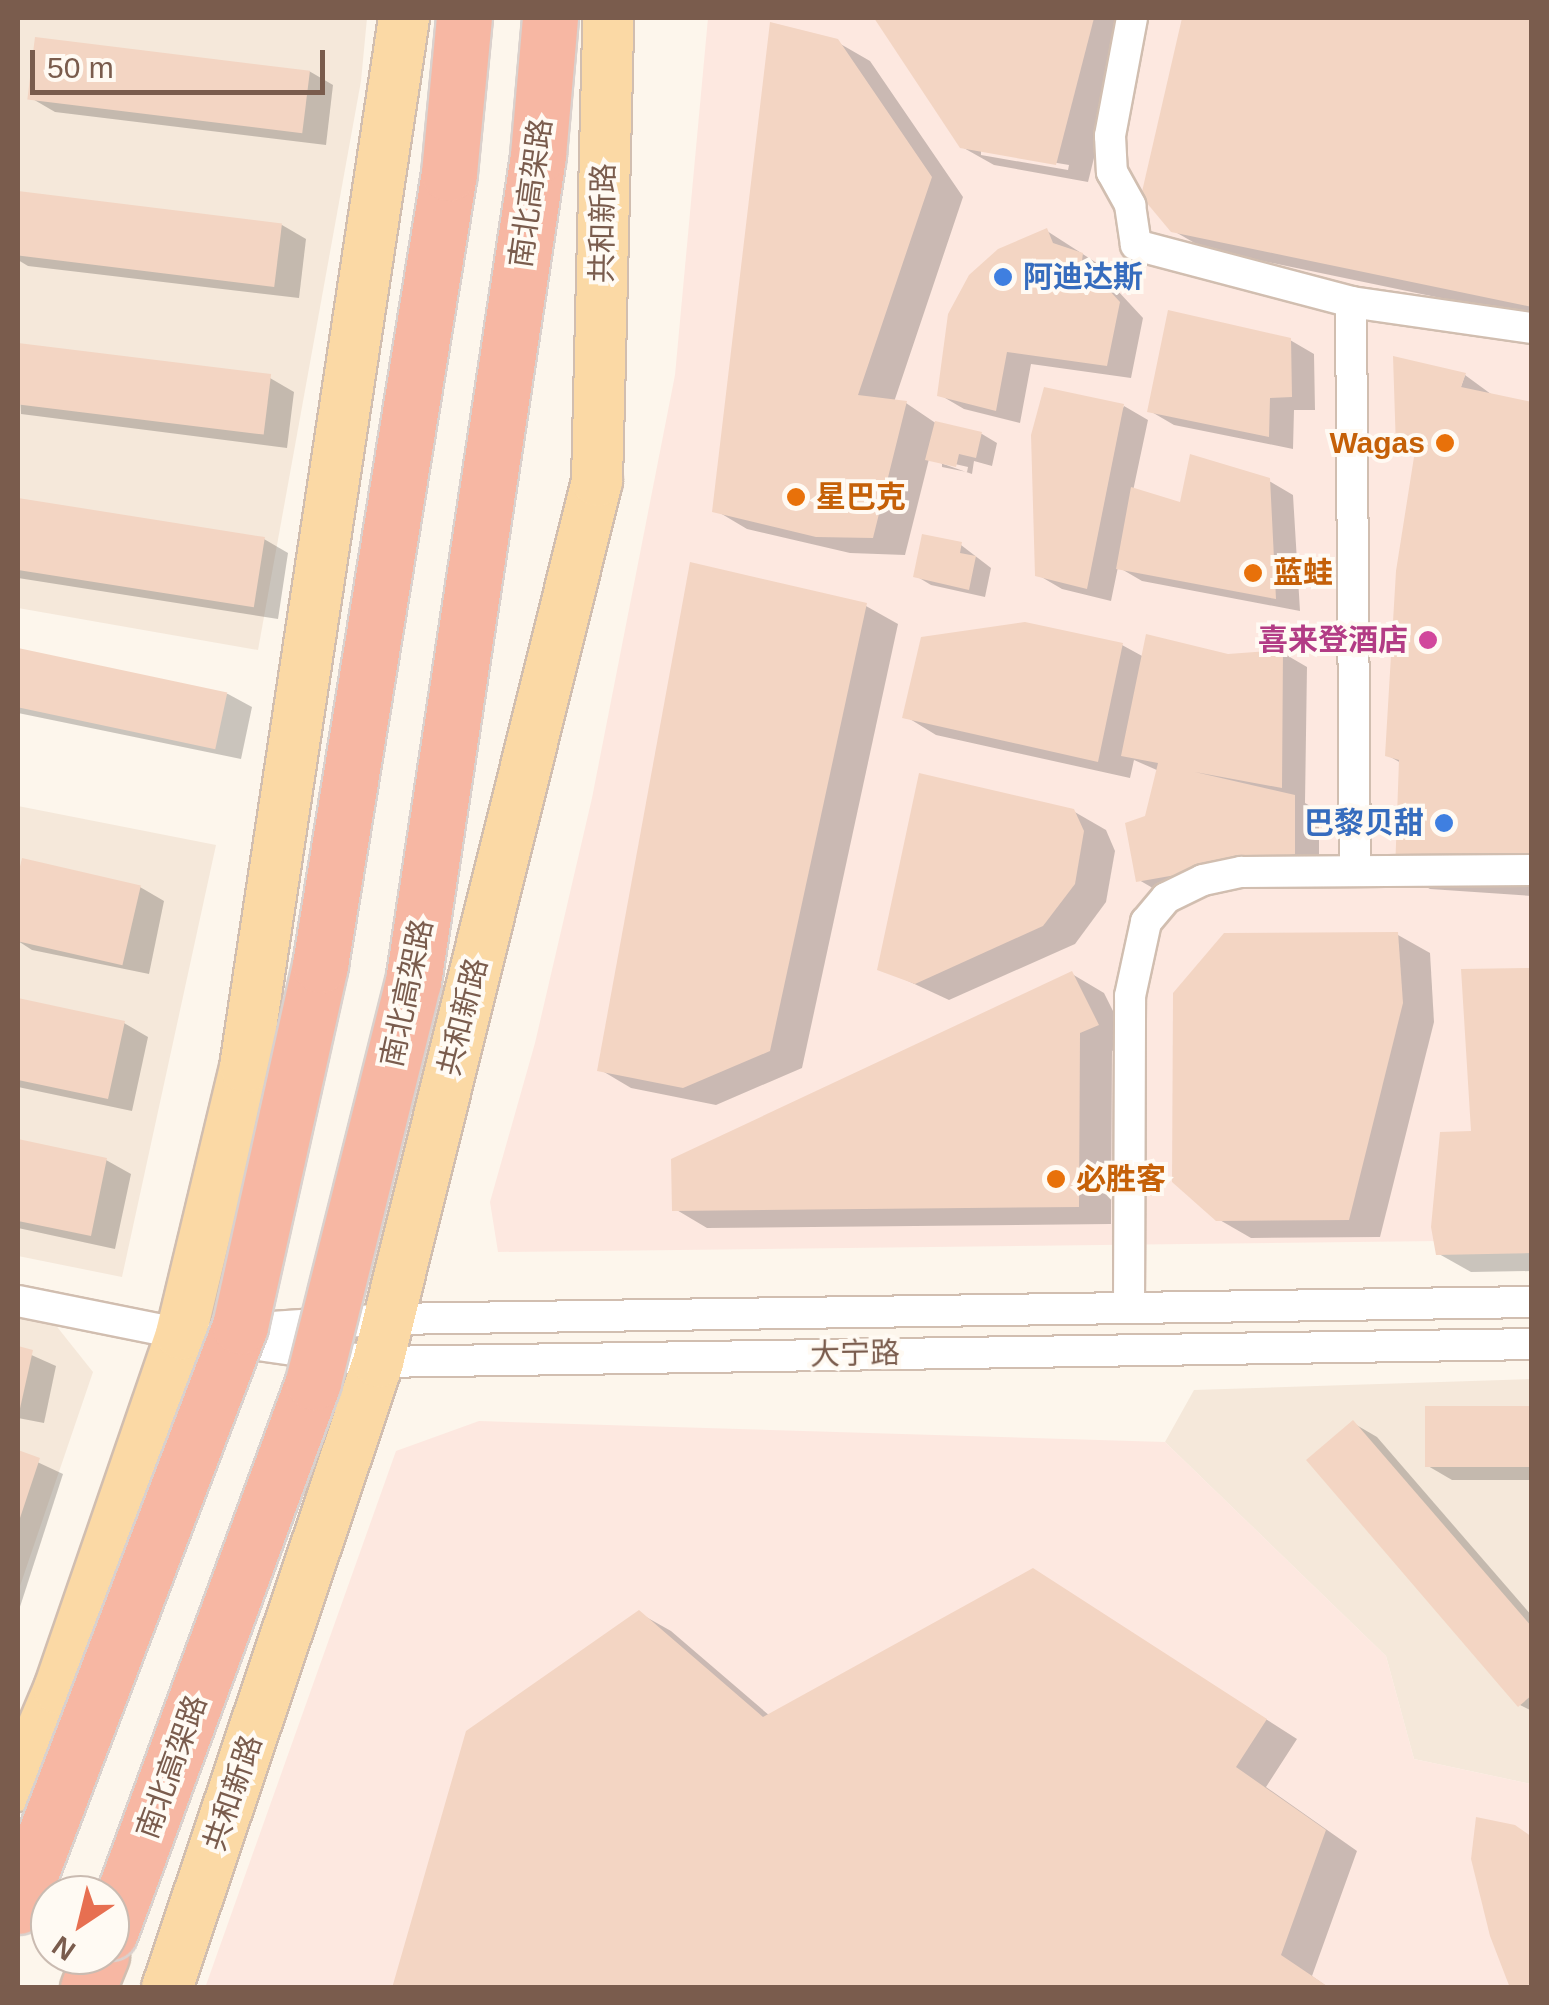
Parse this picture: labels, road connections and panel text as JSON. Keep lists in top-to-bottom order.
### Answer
{
  "streets": {
    "highway": ["南北高架路"],
    "main road": ["共和新路"],
    "street": ["大宁路"]
  },
  "crossings": [
    ["共和新路", "大宁路"]
  ],
  "places": [
    "阿迪达斯",
    "Wagas",
    "星巴克",
    "蓝蛙",
    "喜来登酒店",
    "巴黎贝甜",
    "必胜客"
  ],
  "scale_bar": "50 m",
  "north": "bottom left"
}
